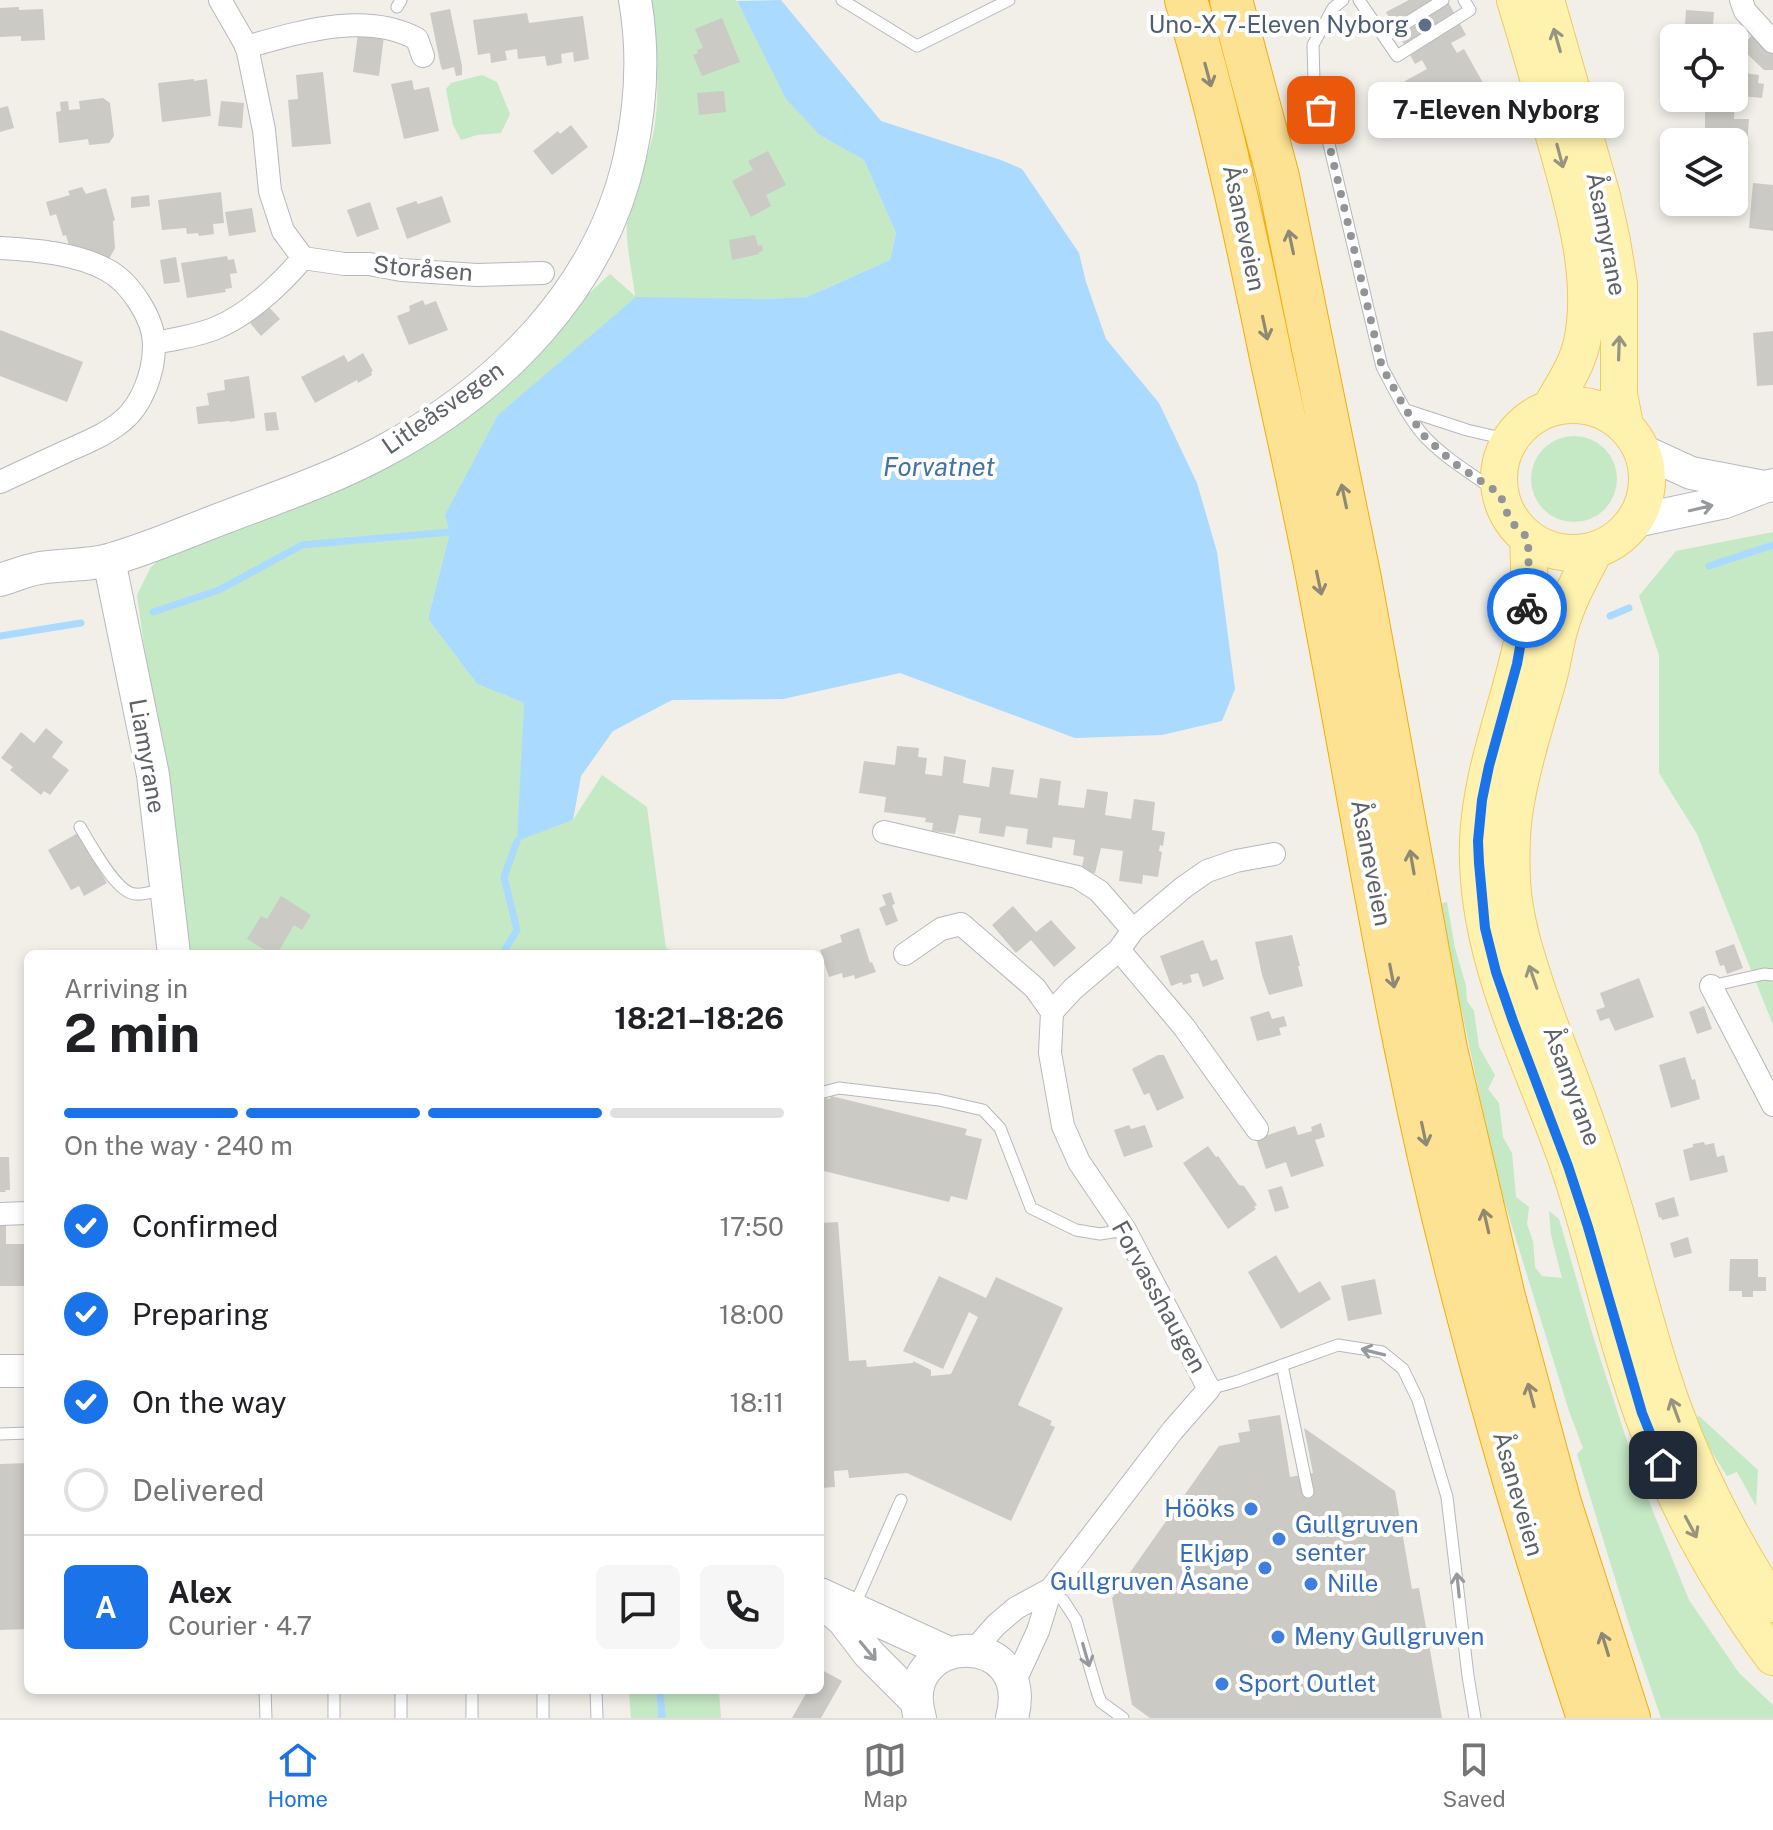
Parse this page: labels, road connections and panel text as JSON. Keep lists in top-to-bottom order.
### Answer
{
  "streets": {
    "highway": ["Åsaneveien"],
    "main road": ["Åsamyrane"],
    "street": [
      "Storåsen",
      "Litleåsvegen",
      "Liamyrane",
      "Forvasshaugen"
    ]
  },
  "crossings": [
    ["Litleåsvegen", "Liamyrane"]
  ],
  "water": ["Forvatnet"],
  "places": [
    "Uno-X 7-Eleven Nyborg",
    "7-Eleven Nyborg",
    "Hööks",
    "Gullgruven senter",
    "Elkjøp Gullgruven Åsane",
    "Nille",
    "Meny Gullgruven",
    "Sport Outlet"
  ],
  "page": {
    "bubble": "7-Eleven Nyborg",
    "heading": ["2 min", "Arriving in", "18:21–18:26"],
    "panel": ["Alex", "Courier · 4.7"],
    "bar": "On the way · 240 m",
    "list": [
      ["Confirmed", "17:50"],
      ["Preparing", "18:00"],
      ["On the way", "18:11"],
      "Delivered"
    ],
    "round": "A",
    "tabs": ["Home", "Map", "Saved"]
  }
}
